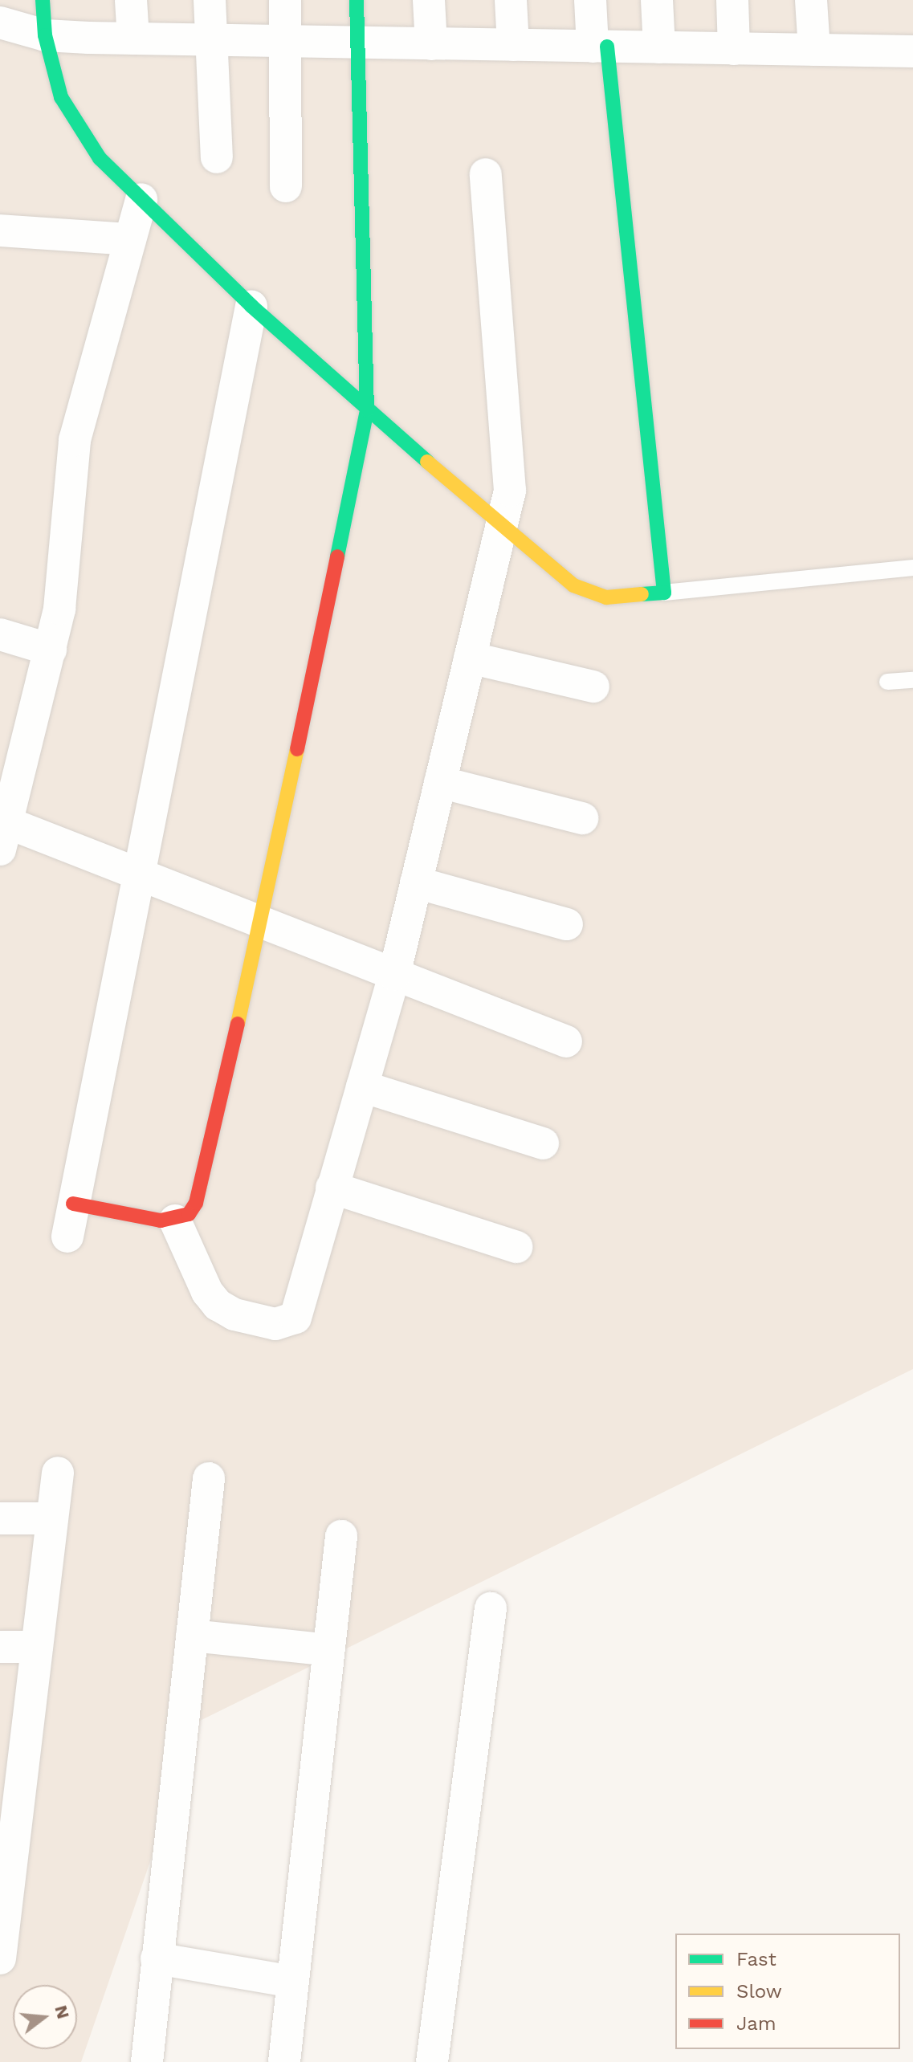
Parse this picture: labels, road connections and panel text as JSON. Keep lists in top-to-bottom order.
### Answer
{
  "legend": ["Fast", "Slow", "Jam"],
  "north": "right"
}
